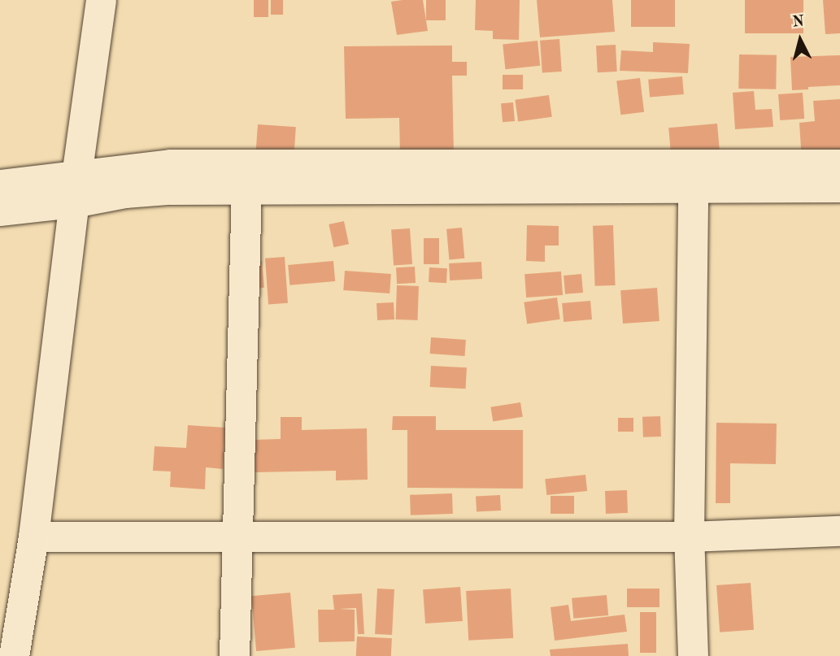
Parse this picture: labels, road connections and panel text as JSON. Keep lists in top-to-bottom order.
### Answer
{
  "north": "top"
}
